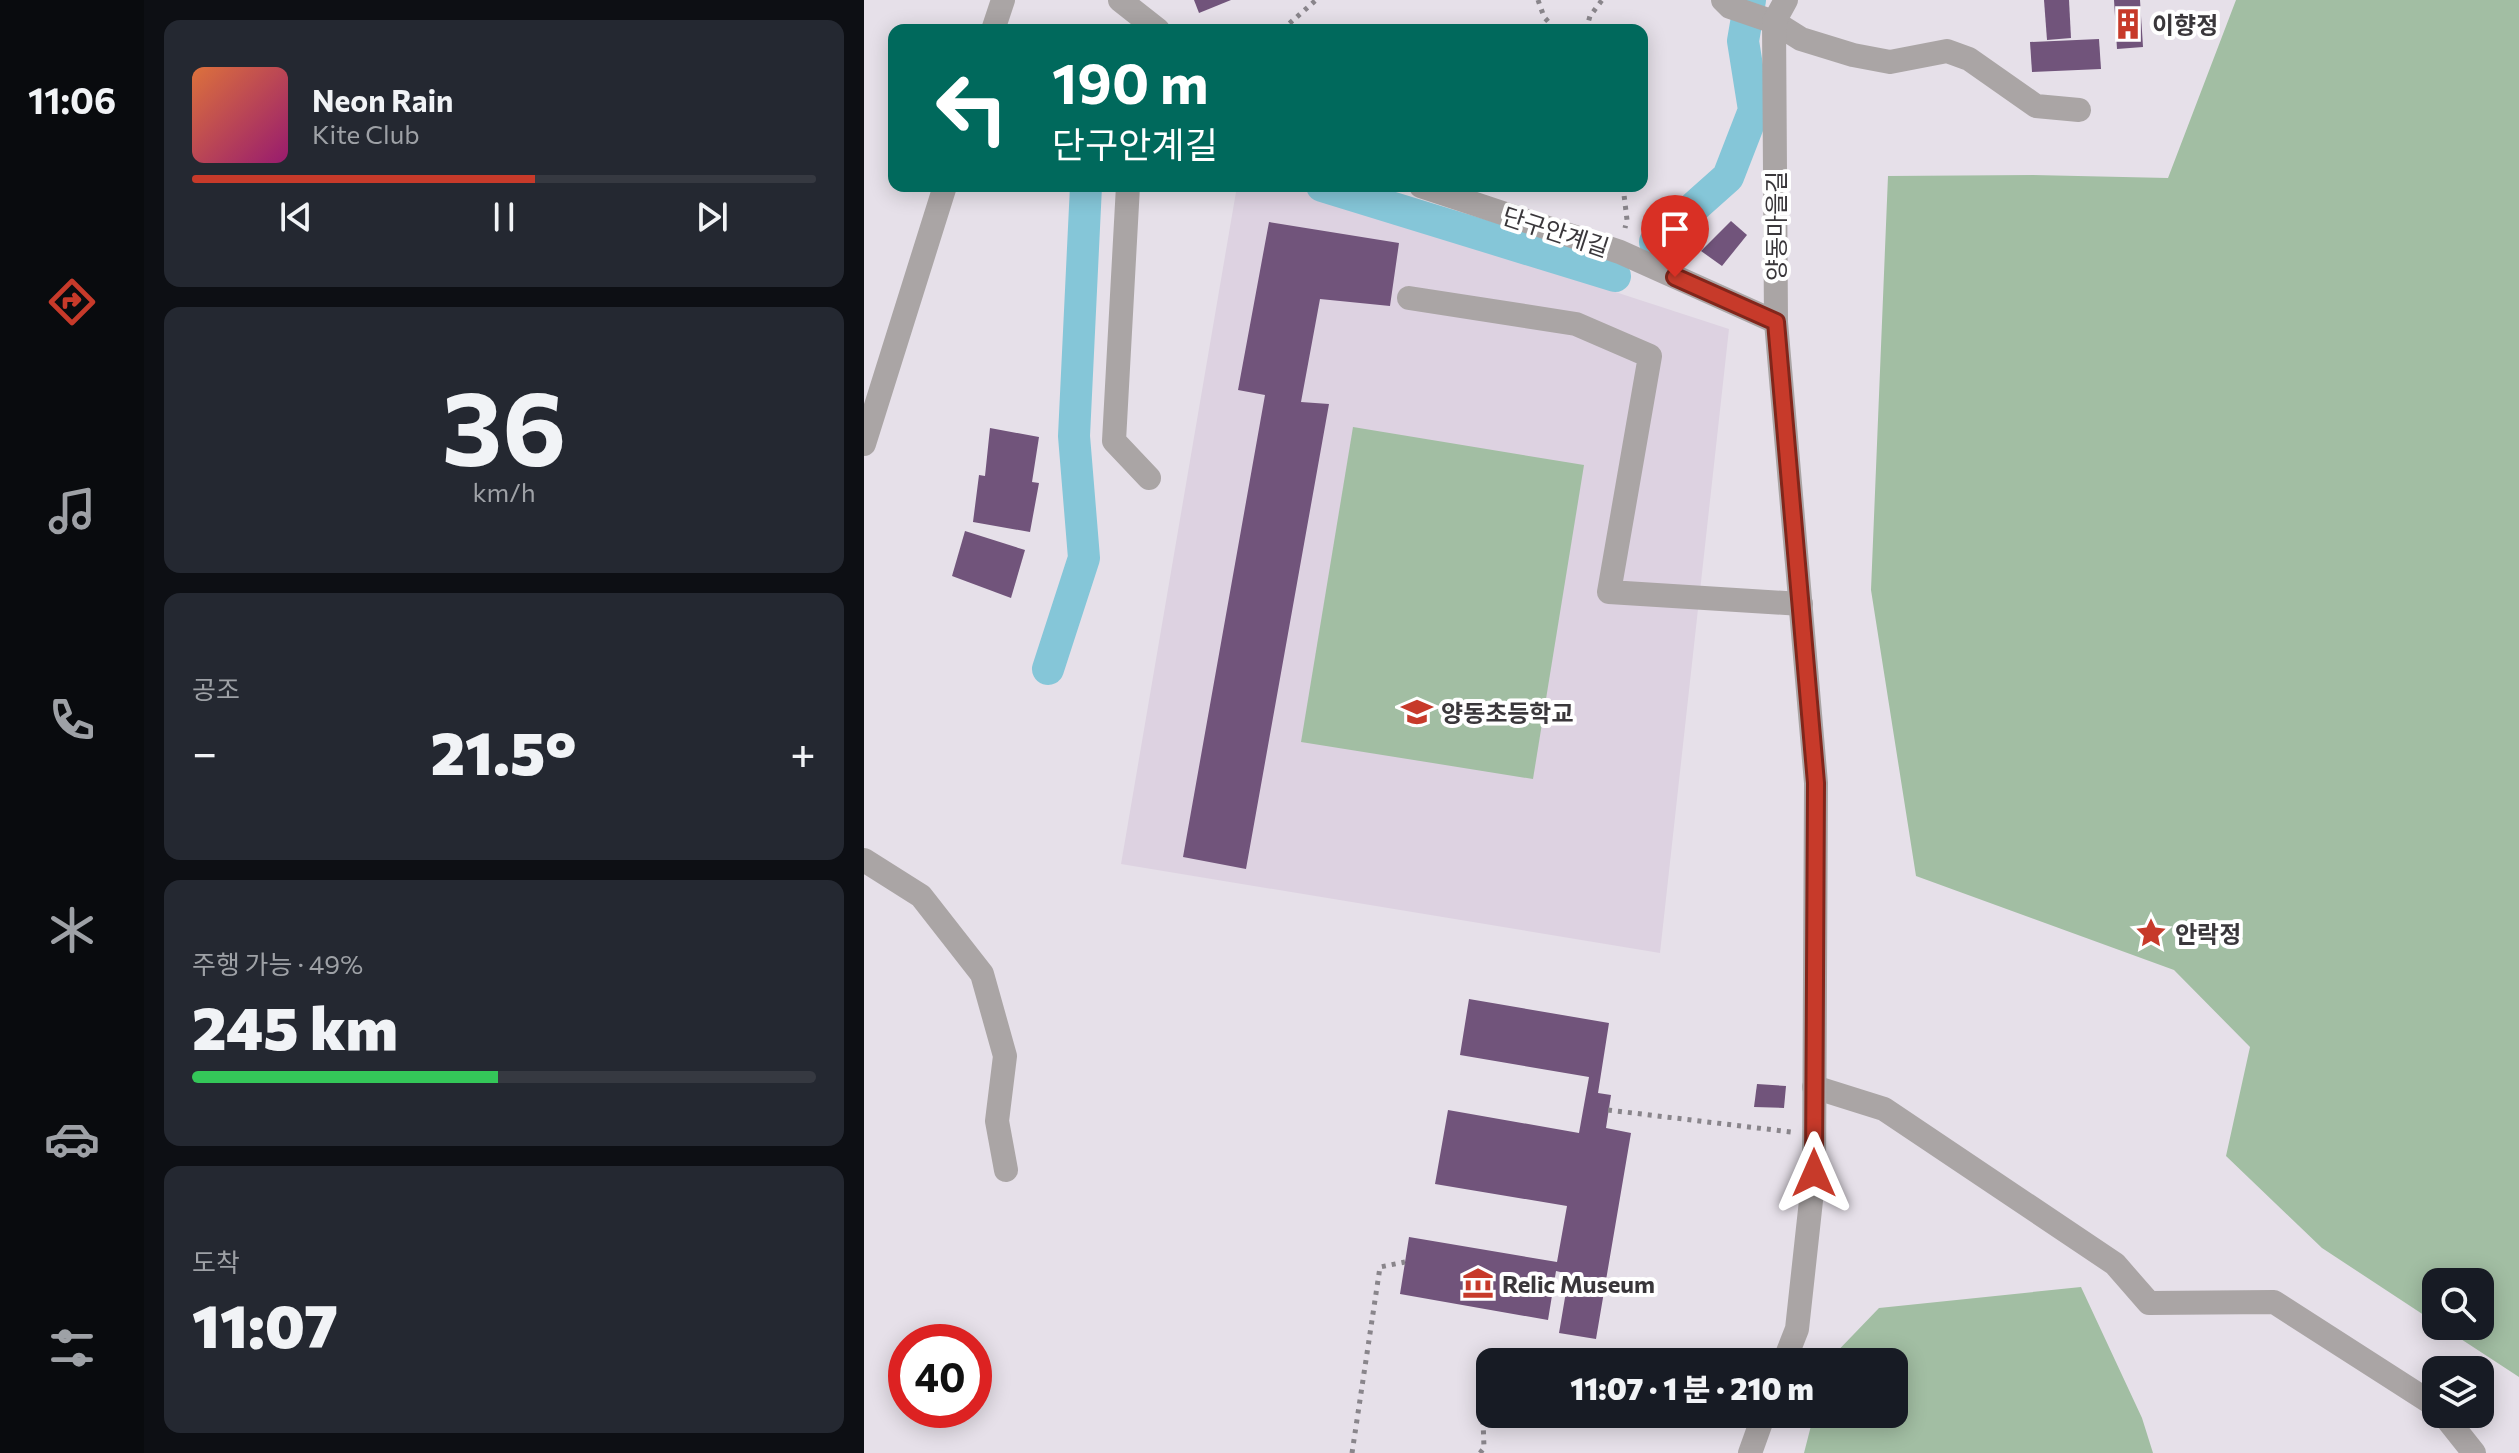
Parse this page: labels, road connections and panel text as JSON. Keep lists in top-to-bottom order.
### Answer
{
  "streets": {
    "street": ["양동마을길", "단구안계길"]
  },
  "crossings": [
    ["양동마을길", "단구안계길"]
  ],
  "places": {
    "building": ["이향정"],
    "school or university": ["양동초등학교"],
    "place": ["안락정"],
    "museum": ["Relic Museum"]
  },
  "page": {
    "tabs": "11:06",
    "turn": ["190 m", "단구안계길"],
    "song": ["Neon Rain", "Kite Club"],
    "tile": [
      ["36", "km/h"],
      "공조",
      ["주행 가능 · 49%", "245 km"],
      ["도착", "11:07"]
    ],
    "heat": ["−", "21.5°", "+"],
    "limit": "40",
    "trip": "11:07 · 1 분 · 210 m"
  }
}
